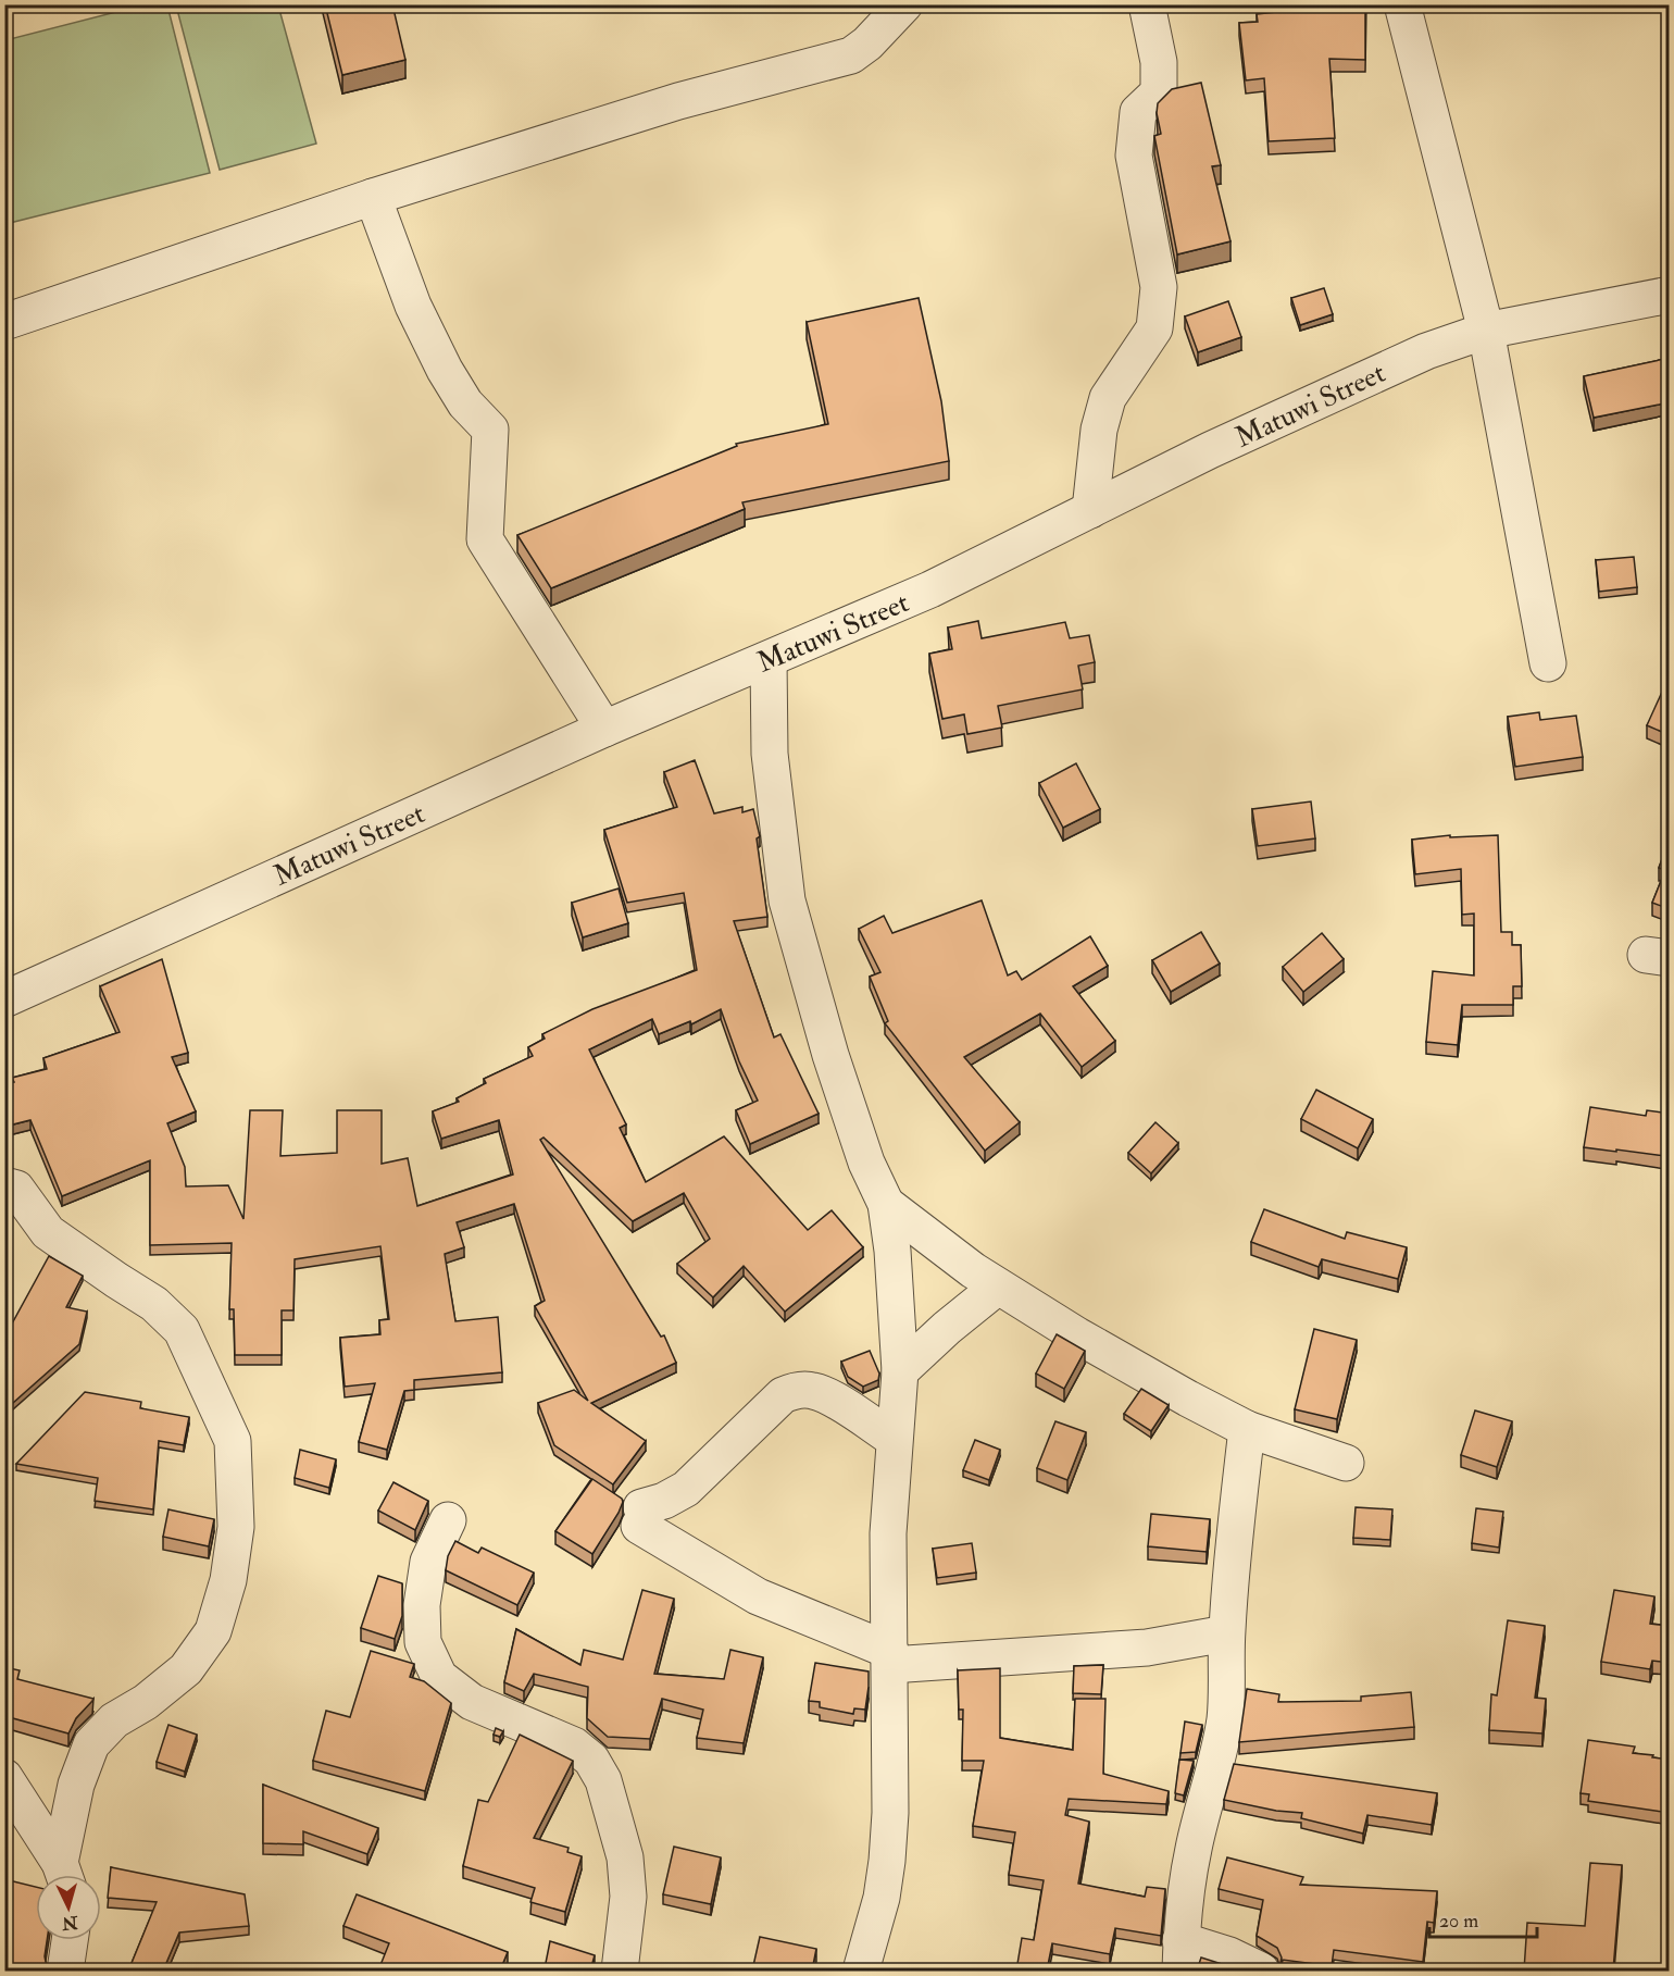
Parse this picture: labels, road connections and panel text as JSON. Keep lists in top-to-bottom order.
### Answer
{
  "streets": {
    "street": ["Matuwi Street"]
  },
  "scale_bar": "20 m",
  "north": "bottom"
}
